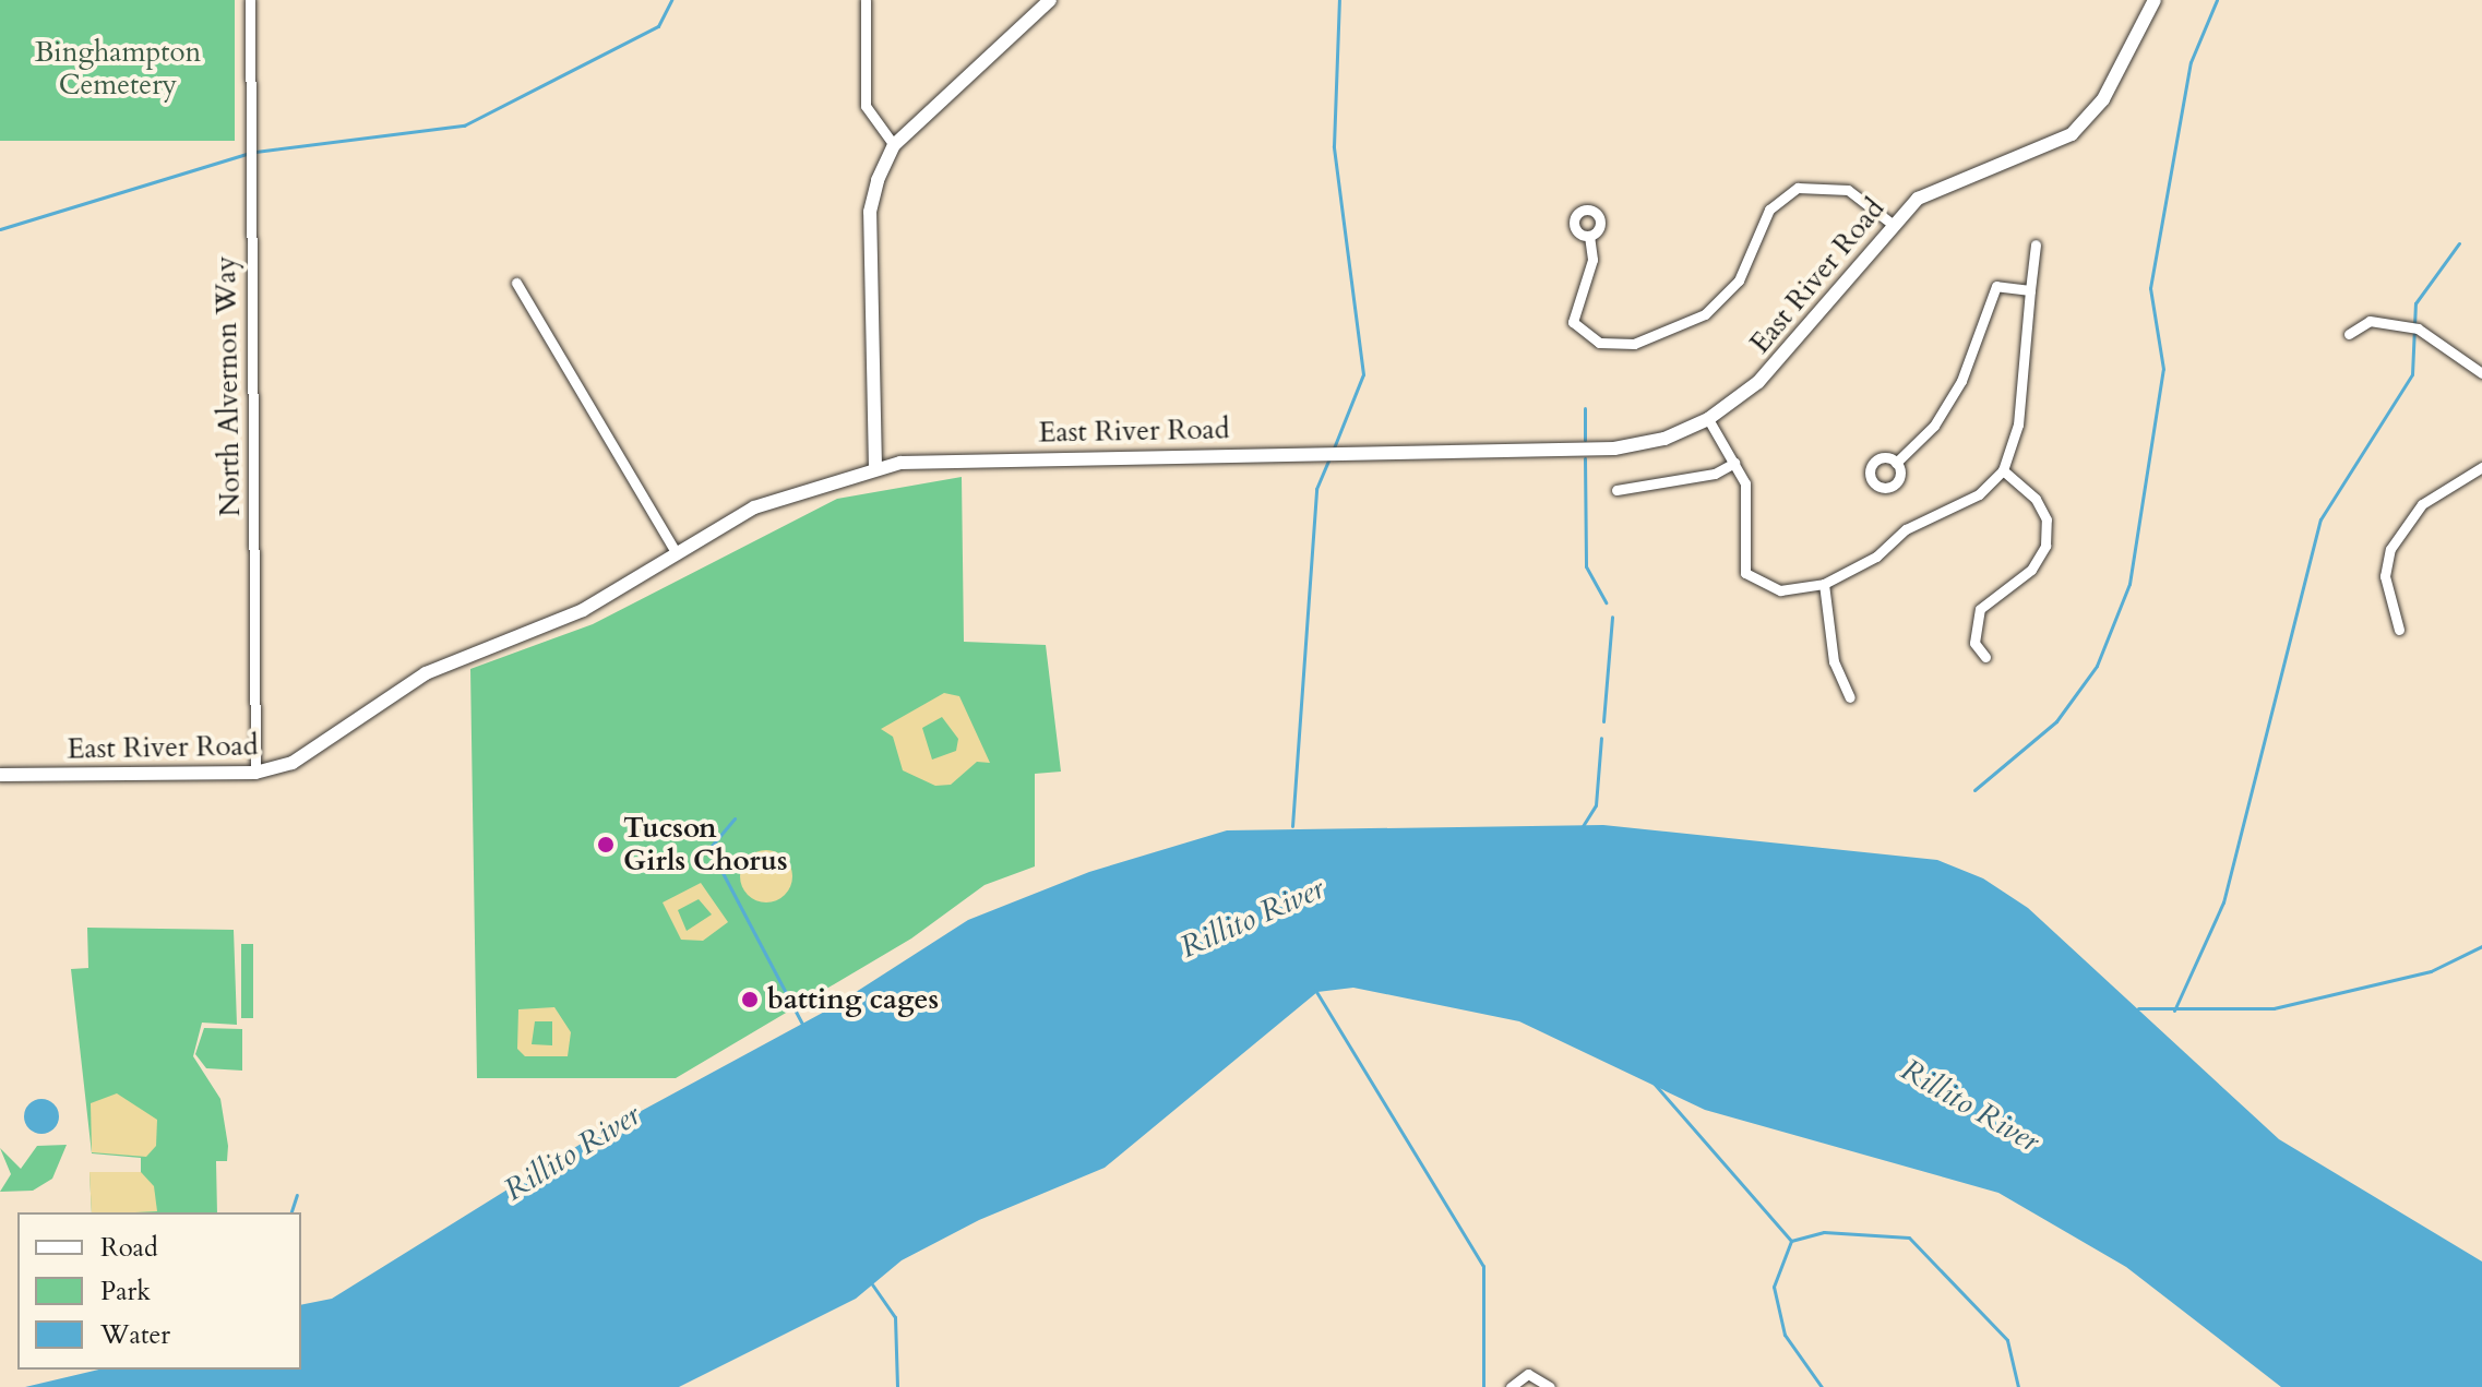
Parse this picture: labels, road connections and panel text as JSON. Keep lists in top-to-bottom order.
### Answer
{
  "streets": {
    "street": ["East River Road", "North Alvernon Way"]
  },
  "crossings": [
    ["East River Road", "North Alvernon Way"]
  ],
  "water": ["Rillito River"],
  "parks": ["Binghampton Cemetery"],
  "places": ["Tucson Girls Chorus", "batting cages"],
  "legend": ["Road", "Park", "Water"]
}
